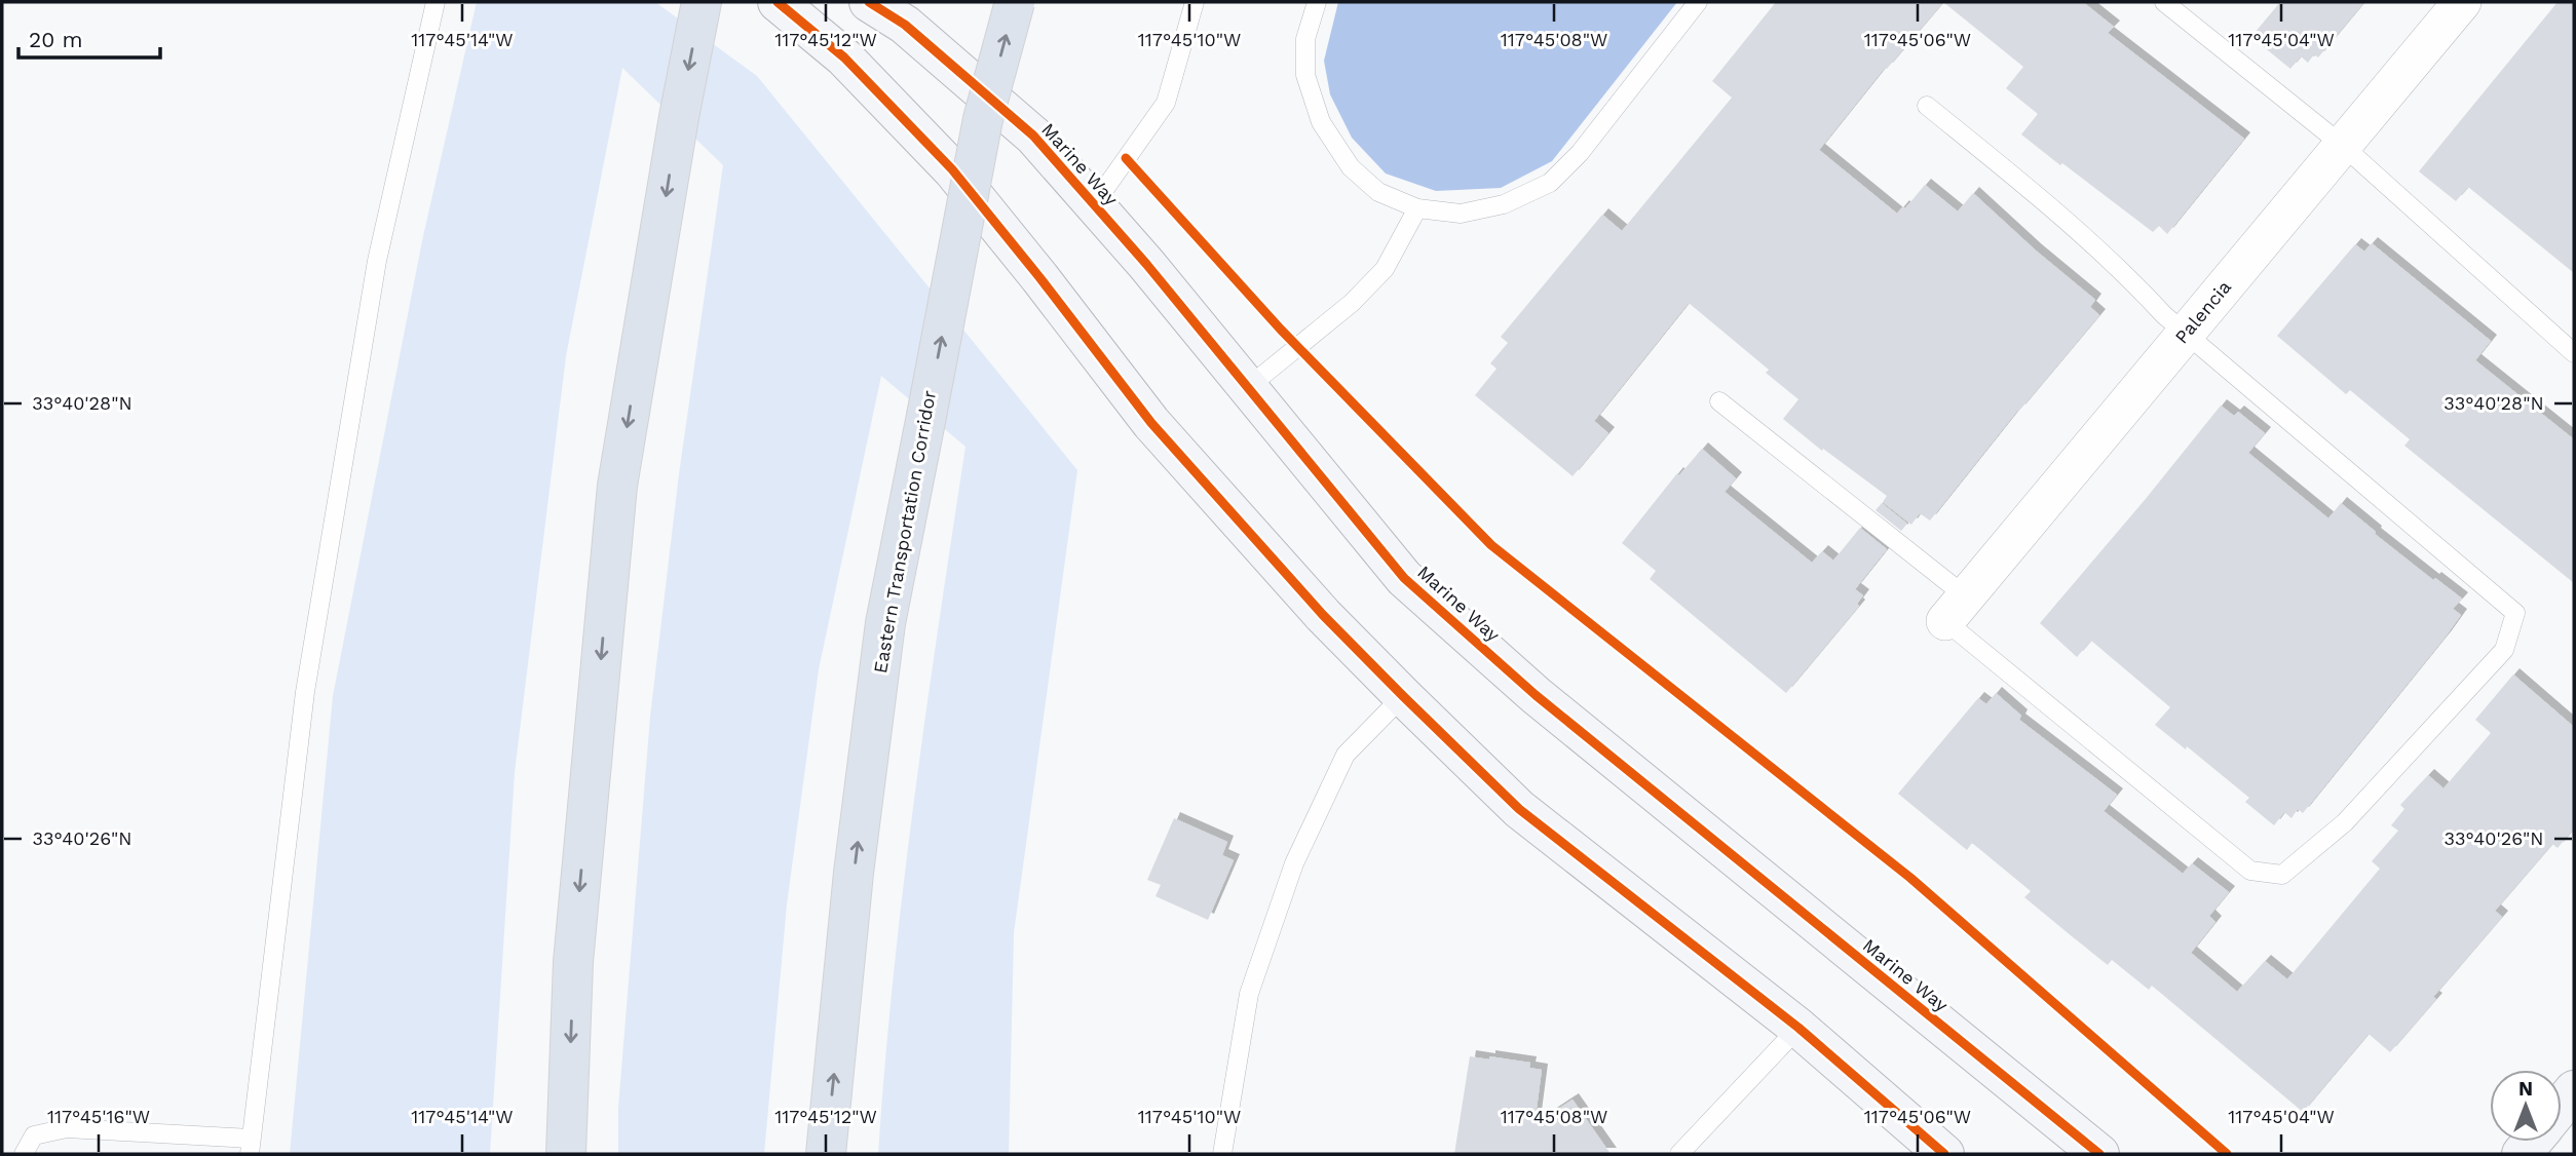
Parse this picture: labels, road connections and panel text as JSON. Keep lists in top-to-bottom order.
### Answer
{
  "streets": {
    "highway": ["Eastern Transportation Corridor"],
    "main road": ["Marine Way"],
    "street": ["Palencia"]
  },
  "scale_bar": "20 m",
  "north": "top",
  "coordinates": [
    "117°45'14\"W",
    "117°45'12\"W",
    "117°45'10\"W",
    "117°45'08\"W",
    "117°45'06\"W",
    "117°45'04\"W",
    "33°40'28\"N",
    "33°40'26\"N",
    "117°45'16\"W"
  ]
}
